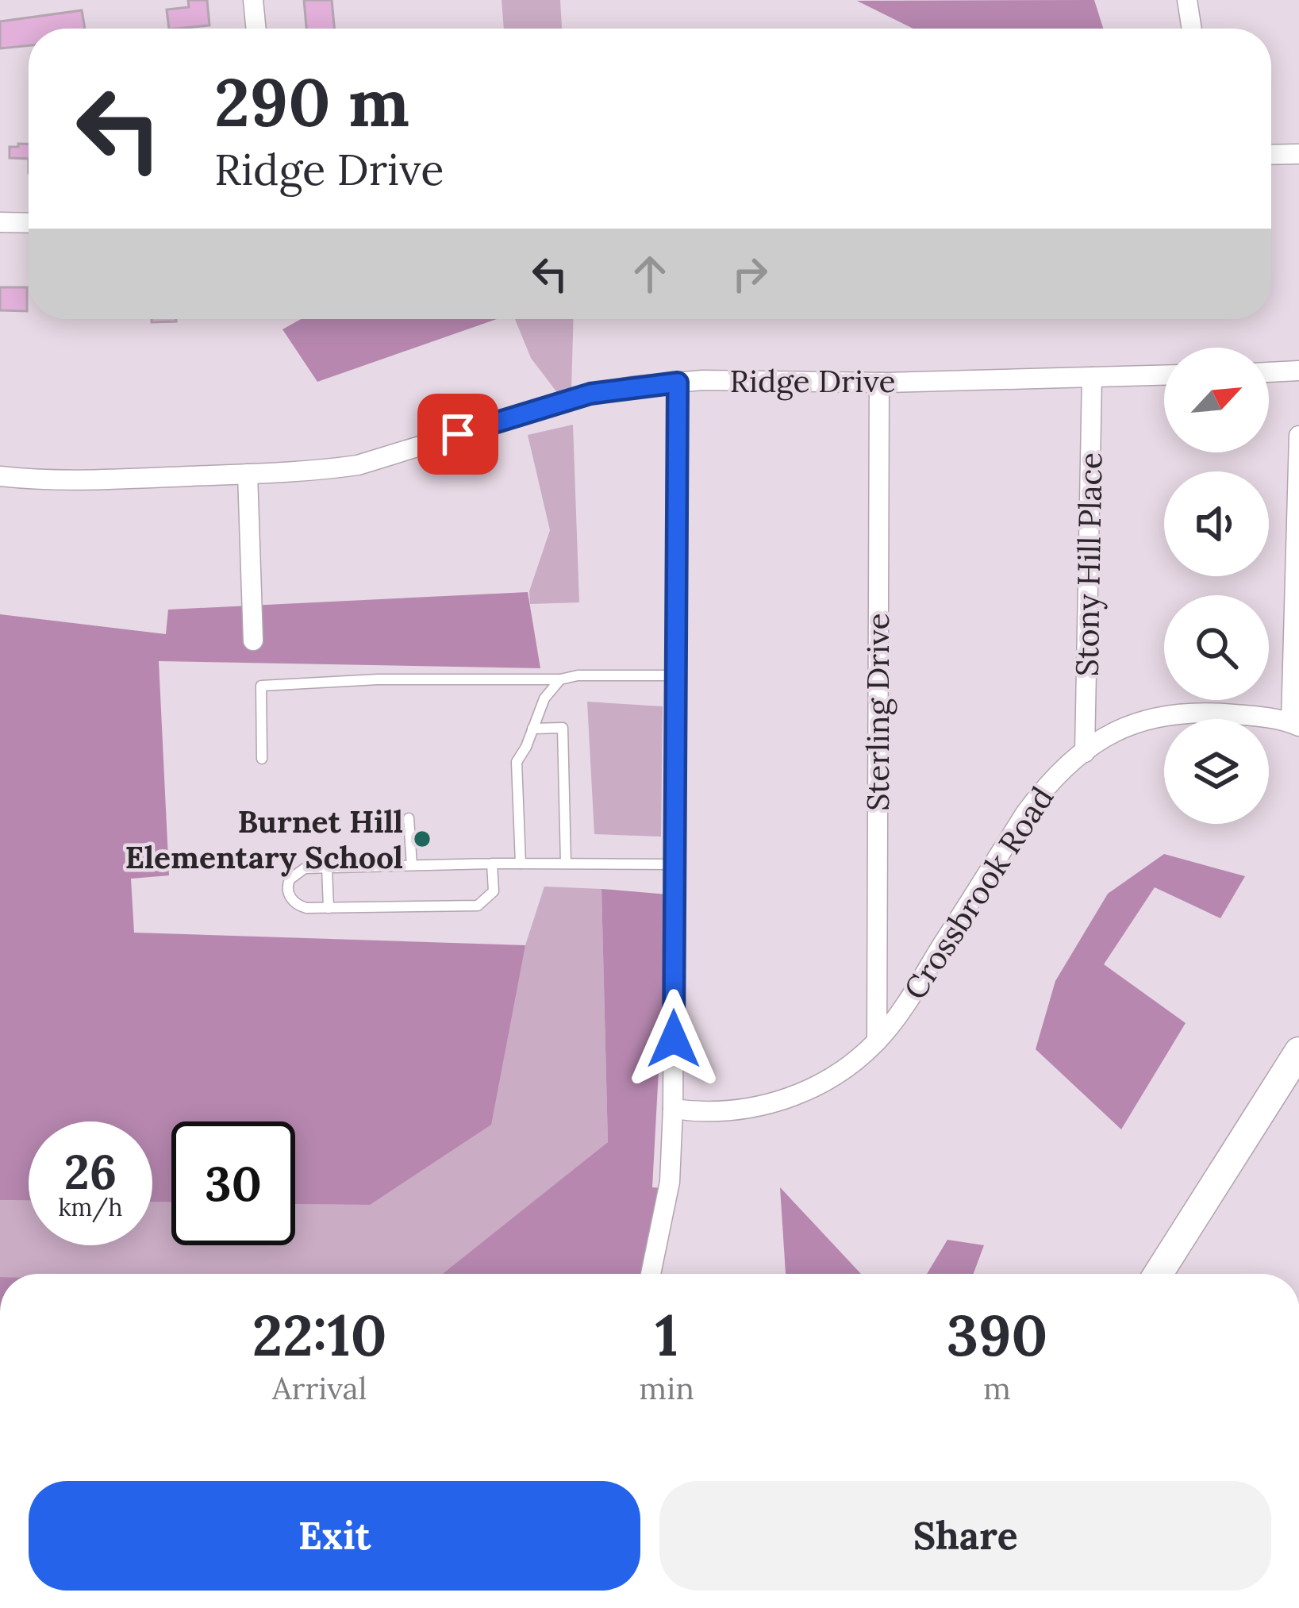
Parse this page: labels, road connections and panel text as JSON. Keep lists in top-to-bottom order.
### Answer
{
  "streets": {
    "street": [
      "Ridge Drive",
      "Stony Hill Place",
      "Sterling Drive",
      "Crossbrook Road"
    ]
  },
  "crossings": [
    ["Ridge Drive", "Stony Hill Place"],
    ["Ridge Drive", "Sterling Drive"],
    ["Stony Hill Place", "Crossbrook Road"],
    ["Sterling Drive", "Crossbrook Road"]
  ],
  "places": ["Burnet Hill Elementary School"],
  "north": "top right",
  "page": {
    "turn": ["290 m", "Ridge Drive"],
    "speed": "26 km/h",
    "limit": "30",
    "eta": [
      "22:10",
      "Arrival",
      "1",
      "min",
      "390",
      "m"
    ],
    "buttons": ["Exit", "Share"]
  }
}
